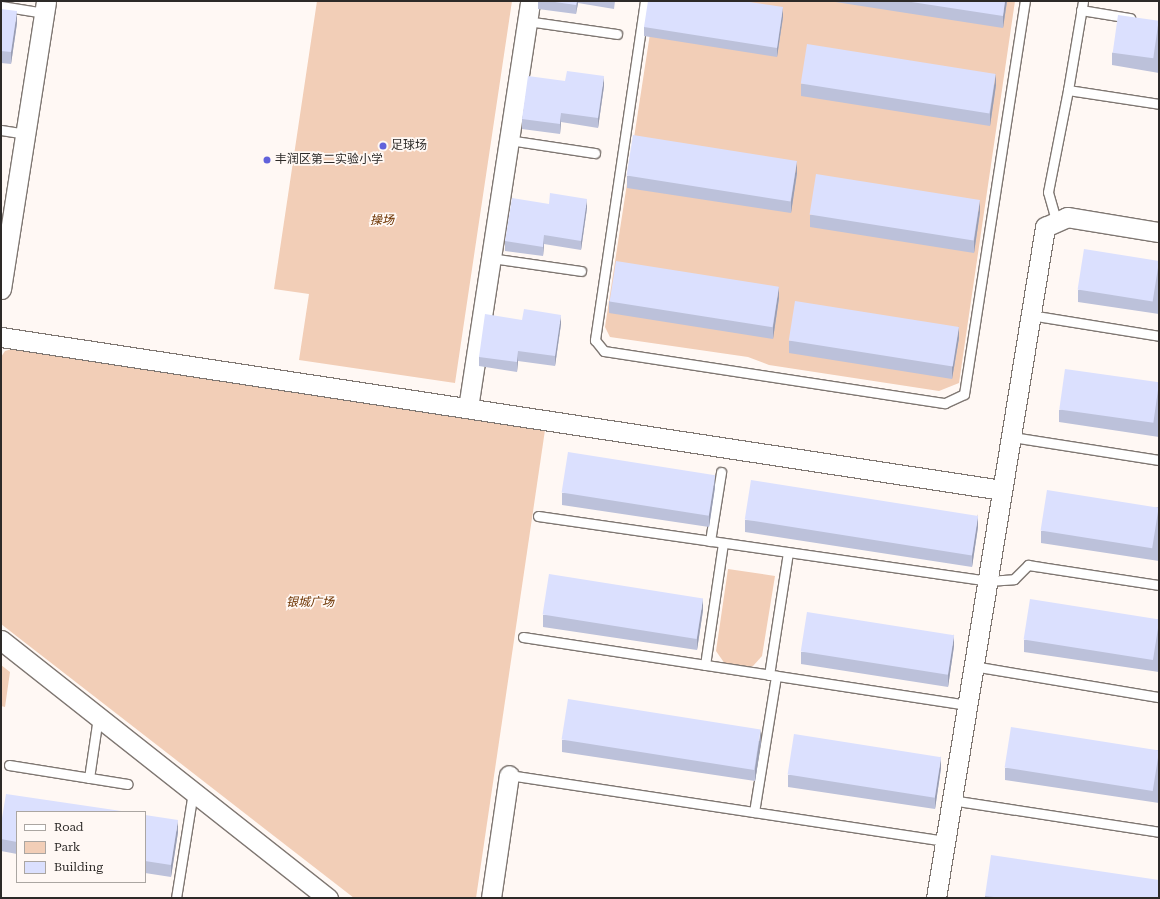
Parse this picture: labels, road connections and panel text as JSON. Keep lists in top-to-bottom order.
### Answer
{
  "parks": ["操场", "银城广场"],
  "places": ["足球场", "丰润区第二实验小学"],
  "legend": ["Road", "Park", "Building"]
}
